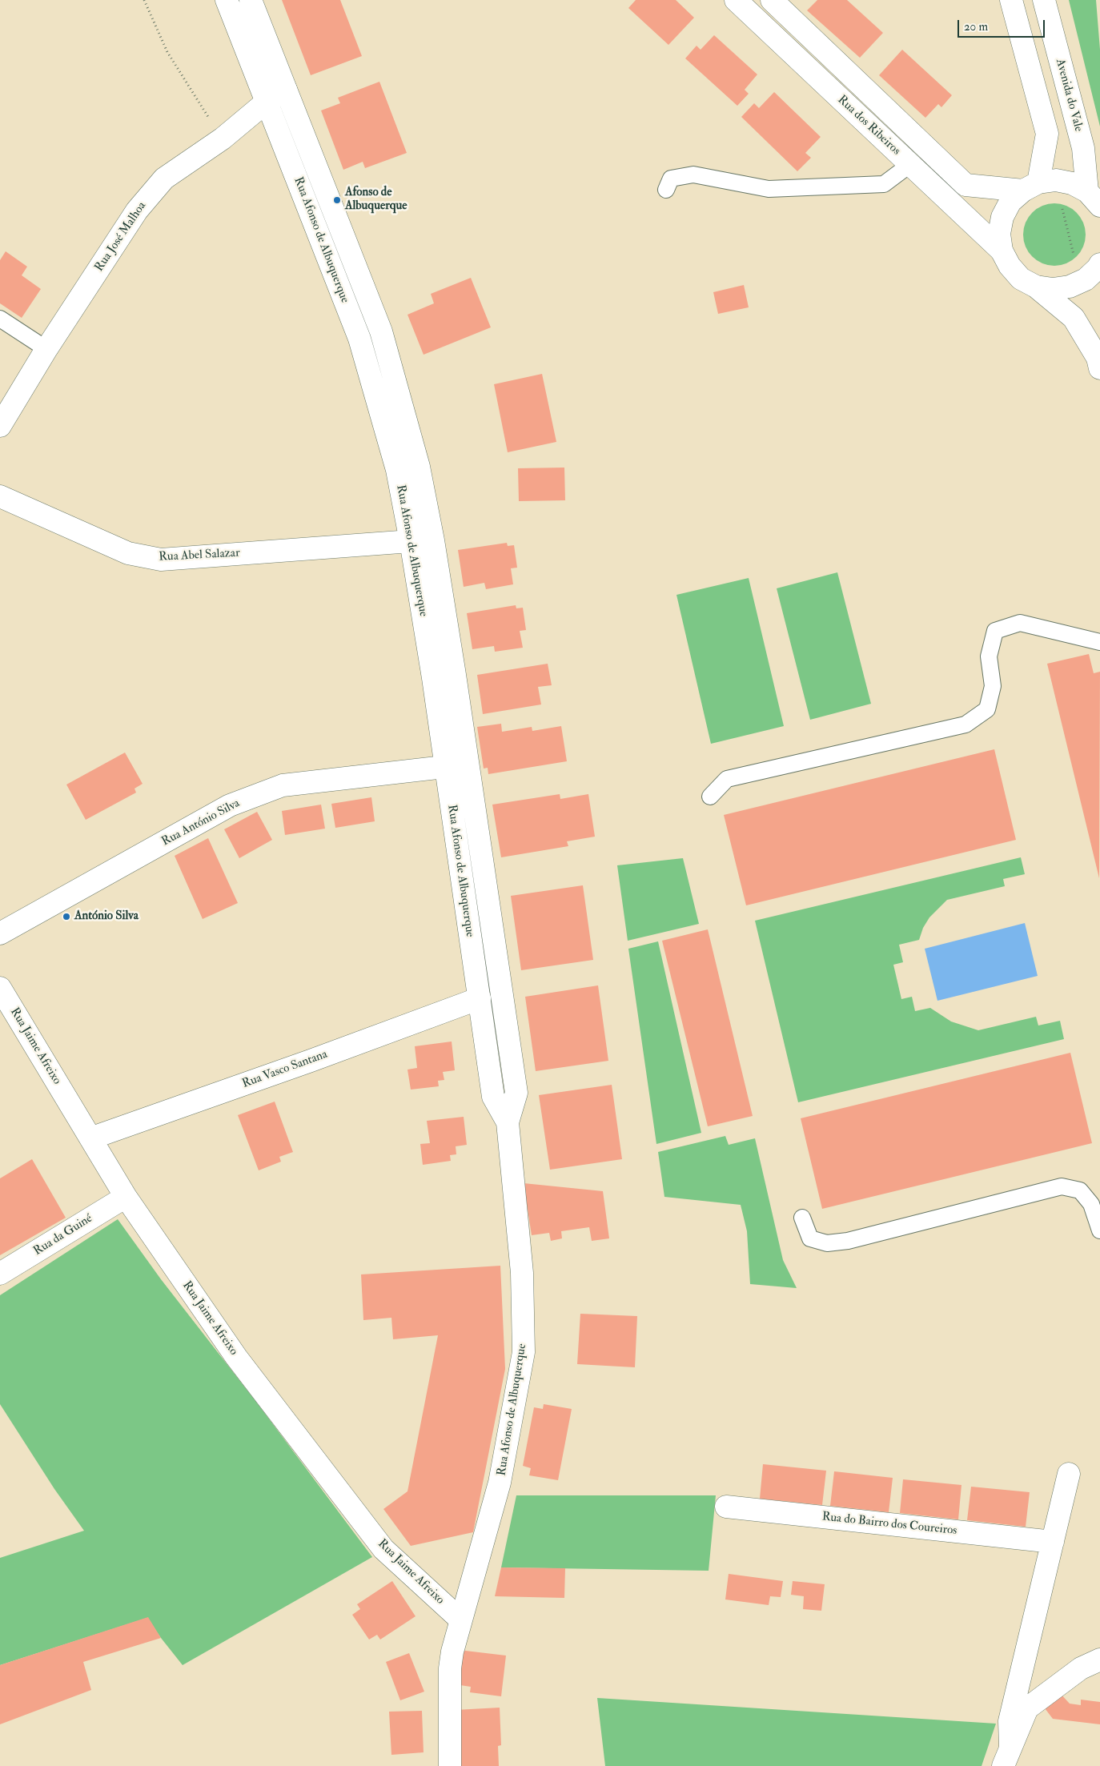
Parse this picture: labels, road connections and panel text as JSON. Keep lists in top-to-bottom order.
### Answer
{
  "streets": {
    "street": [
      "Avenida do Vale",
      "Rua dos Ribeiros",
      "Rua José Malhoa",
      "Rua Afonso de Albuquerque",
      "Rua Abel Salazar",
      "Rua António Silva",
      "Rua Jaime Afreixo",
      "Rua Vasco Santana",
      "Rua da Guiné",
      "Rua do Bairro dos Coureiros"
    ]
  },
  "crossings": [
    ["Avenida do Vale", "Rua dos Ribeiros"],
    ["Rua José Malhoa", "Rua Afonso de Albuquerque"],
    ["Rua Afonso de Albuquerque", "Rua Abel Salazar"],
    ["Rua Afonso de Albuquerque", "Rua António Silva"],
    ["Rua Afonso de Albuquerque", "Rua Jaime Afreixo"],
    ["Rua Afonso de Albuquerque", "Rua Vasco Santana"],
    ["Rua Jaime Afreixo", "Rua Vasco Santana"],
    ["Rua Jaime Afreixo", "Rua da Guiné"]
  ],
  "places": ["Afonso de Albuquerque", "António Silva"],
  "scale_bar": "20 m"
}
